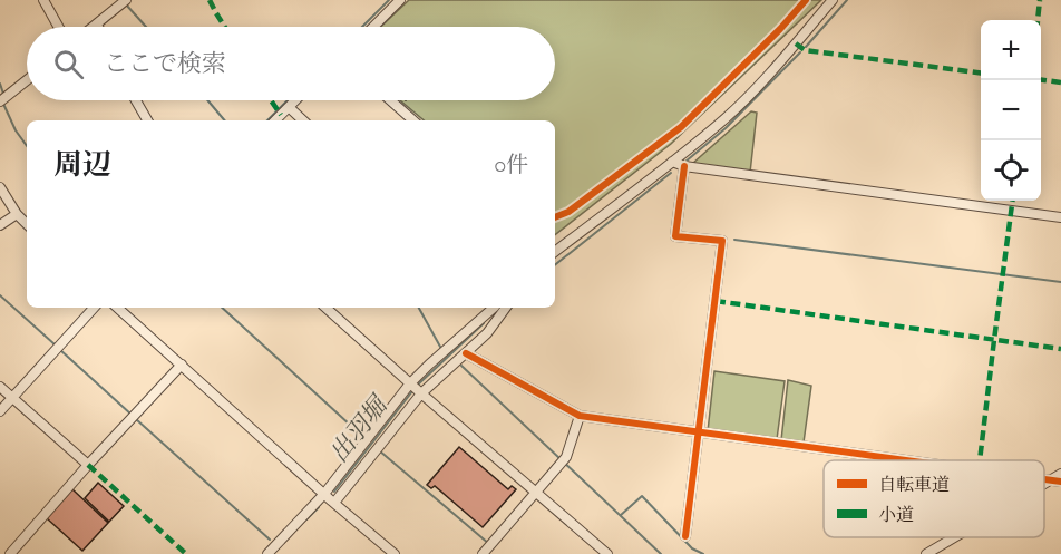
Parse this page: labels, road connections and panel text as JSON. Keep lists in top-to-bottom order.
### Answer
{
  "water": ["出羽堀"],
  "legend": ["自転車道", "小道"],
  "page": {
    "map_buttons": ["+", "−"],
    "search": "ここで検索",
    "heading": ["周辺", "0件"]
  }
}
